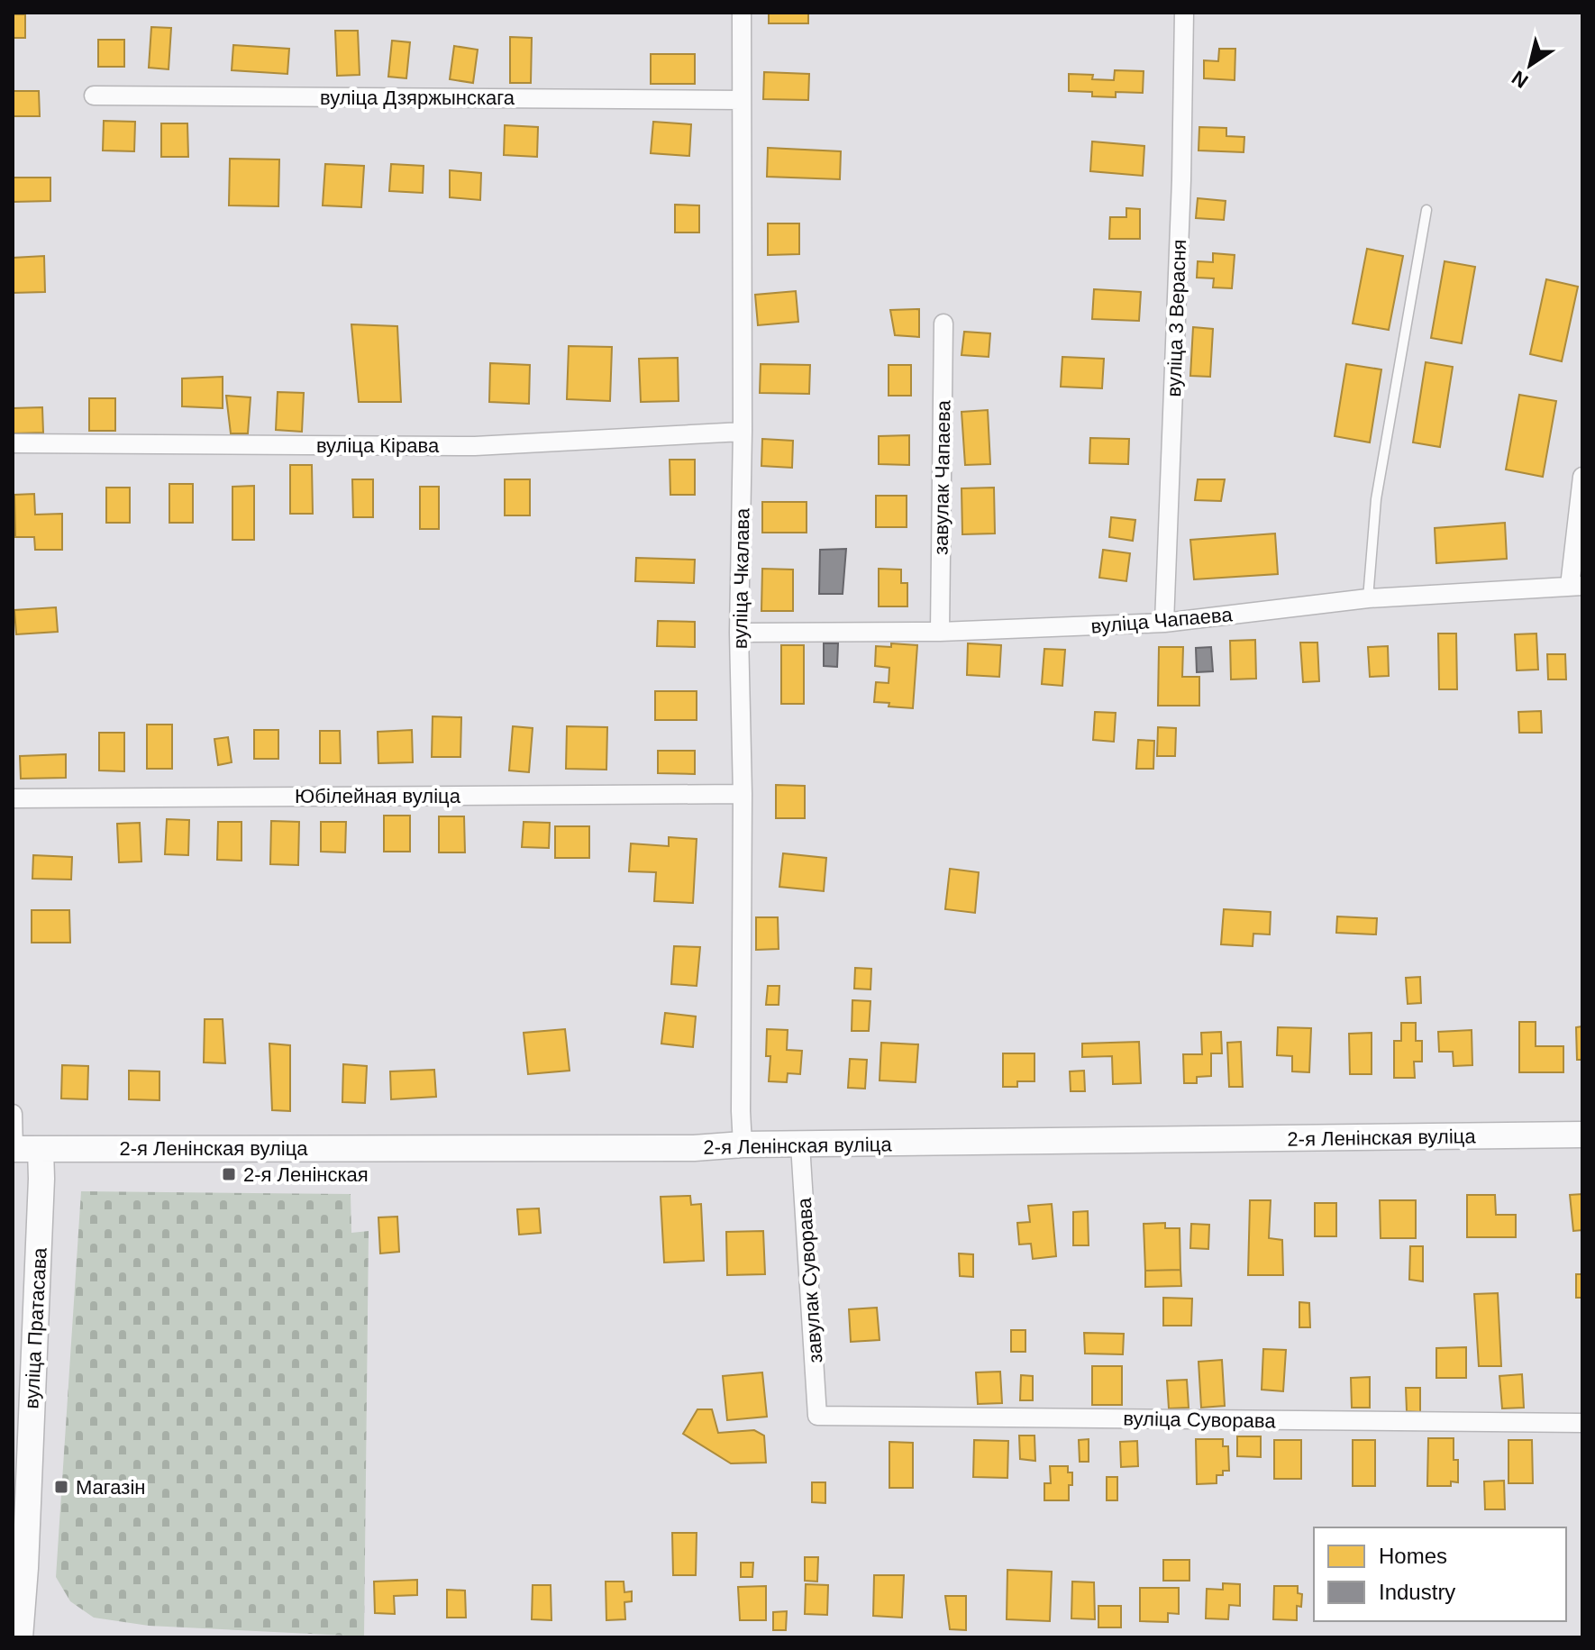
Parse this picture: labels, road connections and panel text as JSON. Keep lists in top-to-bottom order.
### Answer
{
  "streets": {
    "main road": ["2-я Ленінская вуліца", "вуліца Пратасава"],
    "street": [
      "вуліца Дзяржынскага",
      "вуліца 3 Верасня",
      "вуліца Кірава",
      "завулак Чапаева",
      "вуліца Чкалава",
      "вуліца Чапаева",
      "Юбілейная вуліца",
      "завулак Суворава",
      "вуліца Суворава"
    ]
  },
  "crossings": [
    ["вуліца Дзяржынскага", "вуліца Чкалава"],
    ["вуліца 3 Верасня", "вуліца Чапаева"],
    ["вуліца Кірава", "вуліца Чкалава"],
    ["завулак Чапаева", "вуліца Чапаева"],
    ["вуліца Чкалава", "вуліца Чапаева"],
    ["вуліца Чкалава", "Юбілейная вуліца"],
    ["вуліца Чкалава", "2-я Ленінская вуліца"],
    ["2-я Ленінская вуліца", "завулак Суворава"],
    ["2-я Ленінская вуліца", "вуліца Пратасава"],
    ["завулак Суворава", "вуліца Суворава"]
  ],
  "places": {
    "transit": ["2-я Ленінская", "Магазін"]
  },
  "legend": ["Homes", "Industry"],
  "north": "bottom left"
}
